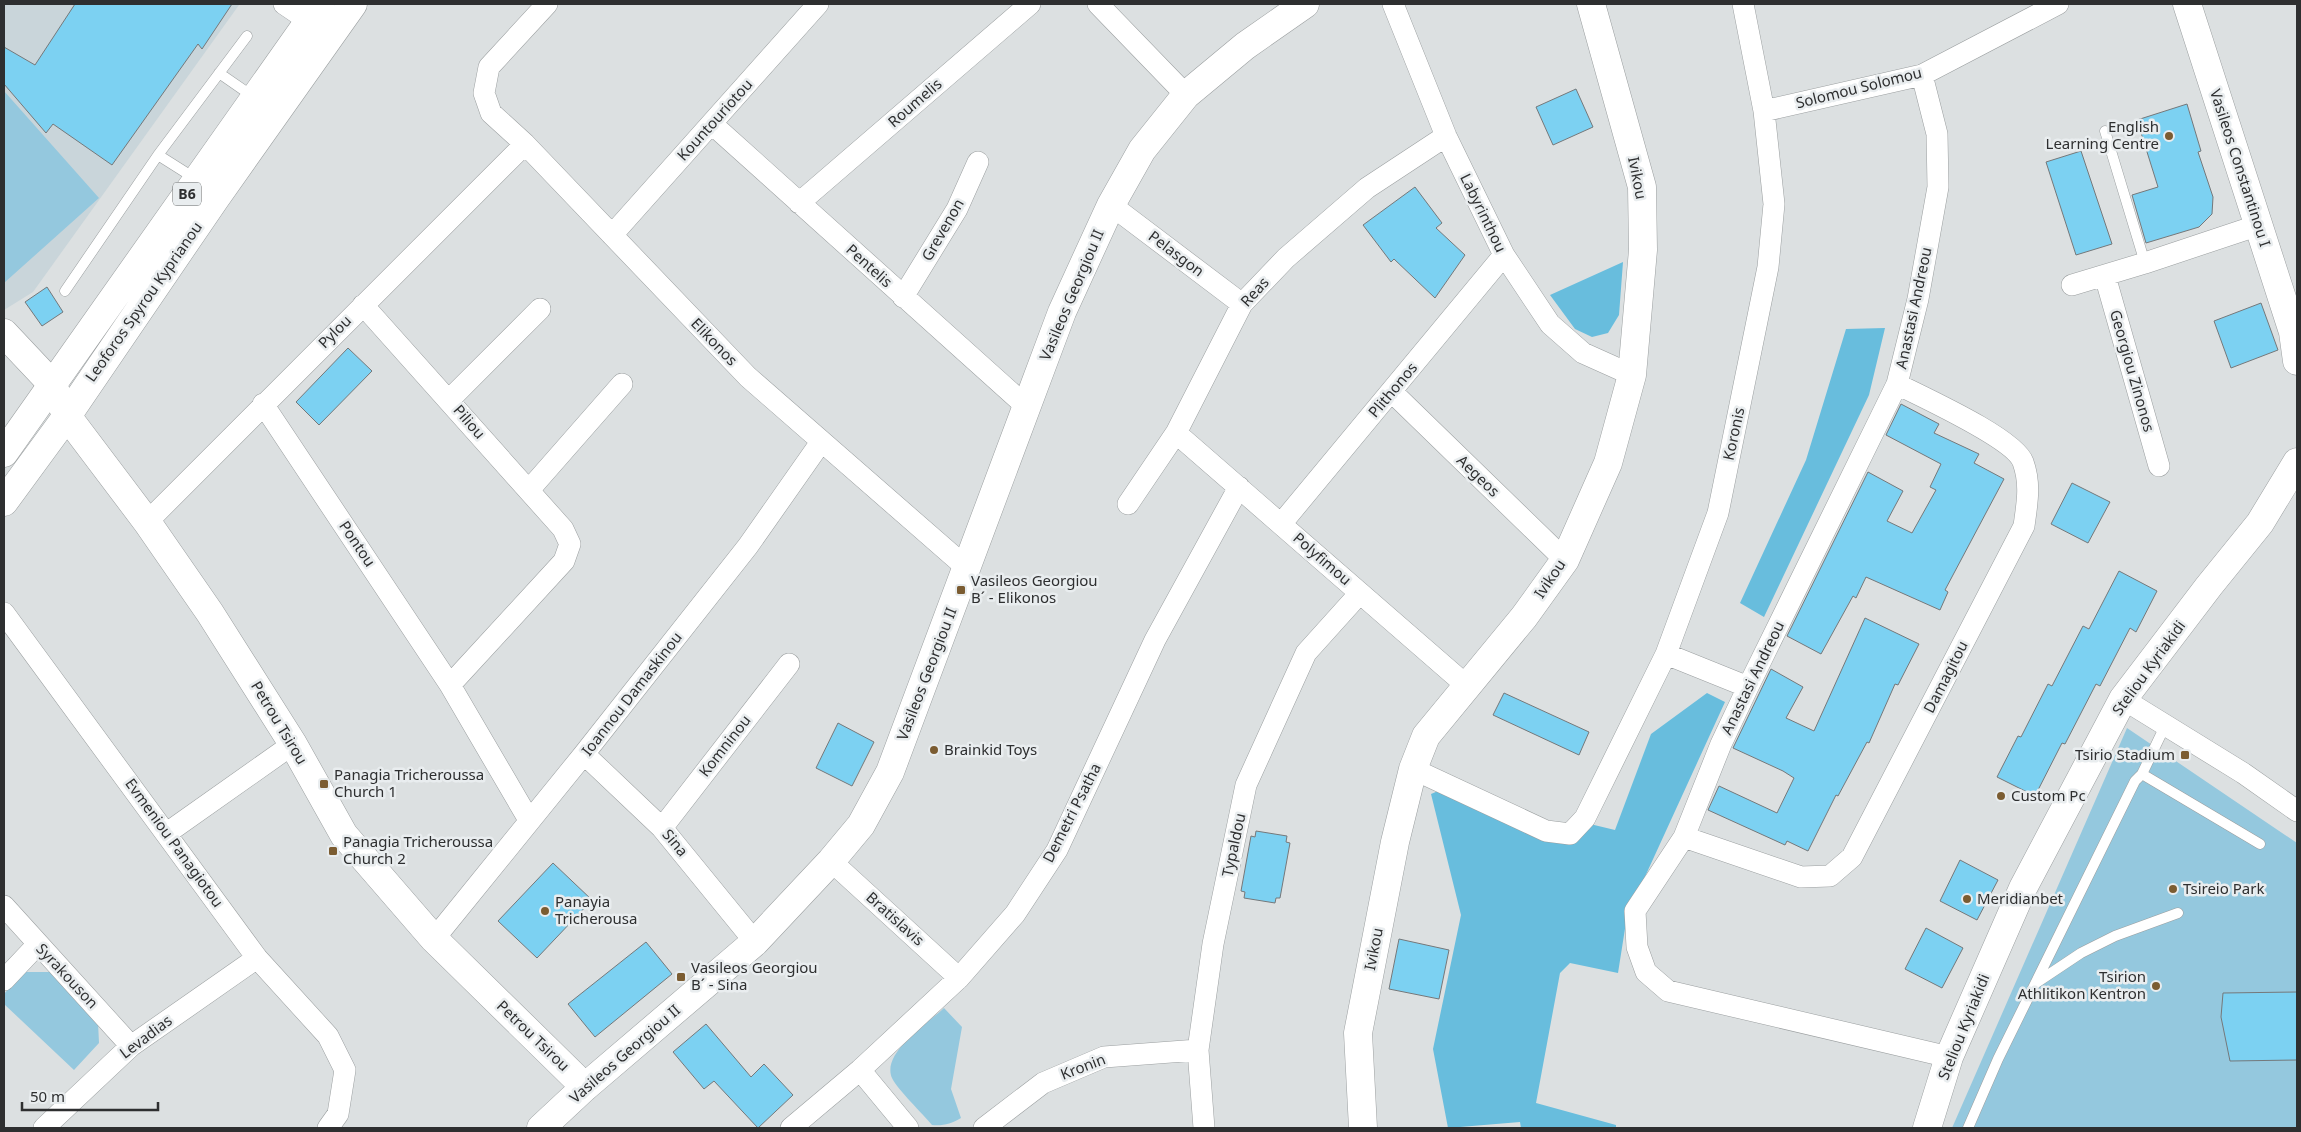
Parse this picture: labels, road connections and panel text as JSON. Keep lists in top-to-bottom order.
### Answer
{
  "streets": {
    "street": [
      "Solomou Solomou",
      "Roumelis",
      "Kountouriotou",
      "Vasileos Constantinou I",
      "Ivikou",
      "B6",
      "Labyrinthou",
      "Grevenon",
      "Pelasgon",
      "Pentelis",
      "Reas",
      "Vasileos Georgiou II",
      "Leoforos Spyrou Kyprianou",
      "Anastasi Andreou",
      "Pylou",
      "Elikonos",
      "Georgiou Zinonos",
      "Plithonos",
      "Piliou",
      "Koronis",
      "Aegeos",
      "Pontou",
      "Polyfimou",
      "Steliou Kyriakidi",
      "Damagitou",
      "Ioannou Damaskinou",
      "Petrou Tsirou",
      "Komninou",
      "Demetri Psatha",
      "Evmeniou Panagiotou",
      "Sina",
      "Typaldou",
      "Bratislavis",
      "Syrakouson",
      "Levadias",
      "Kronin"
    ]
  },
  "crossings": [
    ["Solomou Solomou", "Anastasi Andreou"],
    ["Solomou Solomou", "Koronis"],
    ["Roumelis", "Pentelis"],
    ["Kountouriotou", "Pentelis"],
    ["Kountouriotou", "Elikonos"],
    ["Ivikou", "Labyrinthou"],
    ["Ivikou", "Koronis"],
    ["Ivikou", "Aegeos"],
    ["Ivikou", "Polyfimou"],
    ["Labyrinthou", "Reas"],
    ["Labyrinthou", "Plithonos"],
    ["Grevenon", "Pentelis"],
    ["Pelasgon", "Reas"],
    ["Pelasgon", "Vasileos Georgiou II"],
    ["Pentelis", "Vasileos Georgiou II"],
    ["Reas", "Polyfimou"],
    ["Vasileos Georgiou II", "Elikonos"],
    ["Vasileos Georgiou II", "Petrou Tsirou"],
    ["Vasileos Georgiou II", "Sina"],
    ["Vasileos Georgiou II", "Bratislavis"],
    ["Leoforos Spyrou Kyprianou", "Petrou Tsirou"],
    ["Anastasi Andreou", "Steliou Kyriakidi"],
    ["Anastasi Andreou", "Damagitou"],
    ["Pylou", "Elikonos"],
    ["Pylou", "Piliou"],
    ["Pylou", "Pontou"],
    ["Pylou", "Petrou Tsirou"],
    ["Elikonos", "Ioannou Damaskinou"],
    ["Plithonos", "Aegeos"],
    ["Plithonos", "Polyfimou"],
    ["Piliou", "Pontou"],
    ["Pontou", "Ioannou Damaskinou"],
    ["Polyfimou", "Demetri Psatha"],
    ["Polyfimou", "Typaldou"],
    ["Ioannou Damaskinou", "Petrou Tsirou"],
    ["Ioannou Damaskinou", "Sina"],
    ["Komninou", "Sina"],
    ["Demetri Psatha", "Bratislavis"],
    ["Evmeniou Panagiotou", "Levadias"],
    ["Typaldou", "Kronin"],
    ["Syrakouson", "Levadias"]
  ],
  "places": {
    "other": [
      "English Learning Centre",
      "Brainkid Toys",
      "Custom Pc",
      "Tsireio Park",
      "Meridianbet",
      "Panayia Tricherousa",
      "Tsirion Athlitikon Kentron"
    ],
    "transit": [
      "Vasileos Georgiou B´ - Elikonos",
      "Tsirio Stadium",
      "Panagia Tricheroussa Church 1",
      "Panagia Tricheroussa Church 2",
      "Vasileos Georgiou B´ - Sina"
    ]
  },
  "scale_bar": "50 m"
}
